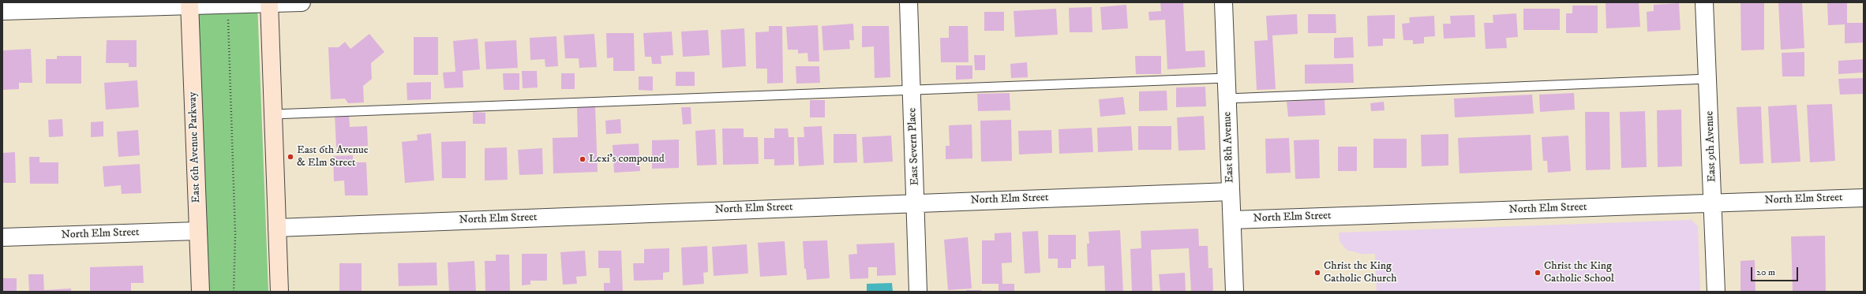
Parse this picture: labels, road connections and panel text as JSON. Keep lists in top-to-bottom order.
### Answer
{
  "streets": {
    "main road": ["East 6th Avenue Parkway"],
    "street": [
      "East Severn Place",
      "East 9th Avenue",
      "East 8th Avenue",
      "North Elm Street"
    ]
  },
  "crossings": [
    ["East Severn Place", "North Elm Street"],
    ["East 9th Avenue", "North Elm Street"],
    ["East 6th Avenue Parkway", "North Elm Street"],
    ["East 8th Avenue", "North Elm Street"]
  ],
  "places": [
    "East 6th Avenue & Elm Street",
    "Lexi's compound",
    "Christ the King Catholic Church",
    "Christ the King Catholic School"
  ],
  "scale_bar": "20 m"
}
